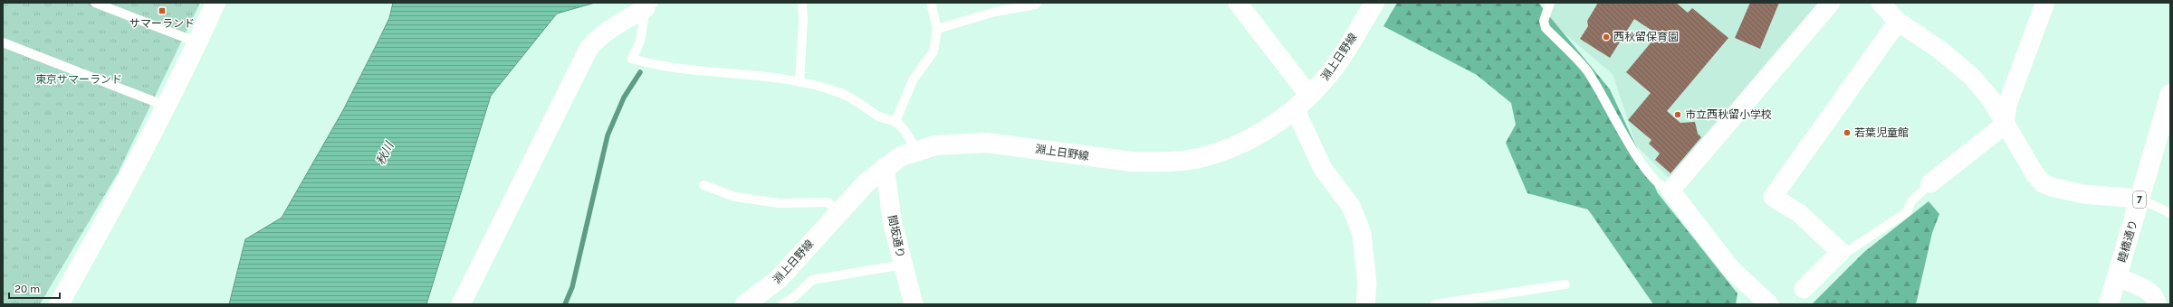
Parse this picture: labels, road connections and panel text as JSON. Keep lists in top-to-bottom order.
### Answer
{
  "streets": {
    "main road": ["淵上日野線", "7", "睦橋通り"],
    "street": ["間坂通り"]
  },
  "crossings": [
    ["淵上日野線", "間坂通り"]
  ],
  "water": ["秋川"],
  "parks": ["東京サマーランド"],
  "places": {
    "transit": ["サマーランド"],
    "other": ["西秋留保育園", "市立西秋留小学校", "若葉児童館"]
  },
  "scale_bar": "20 m"
}
